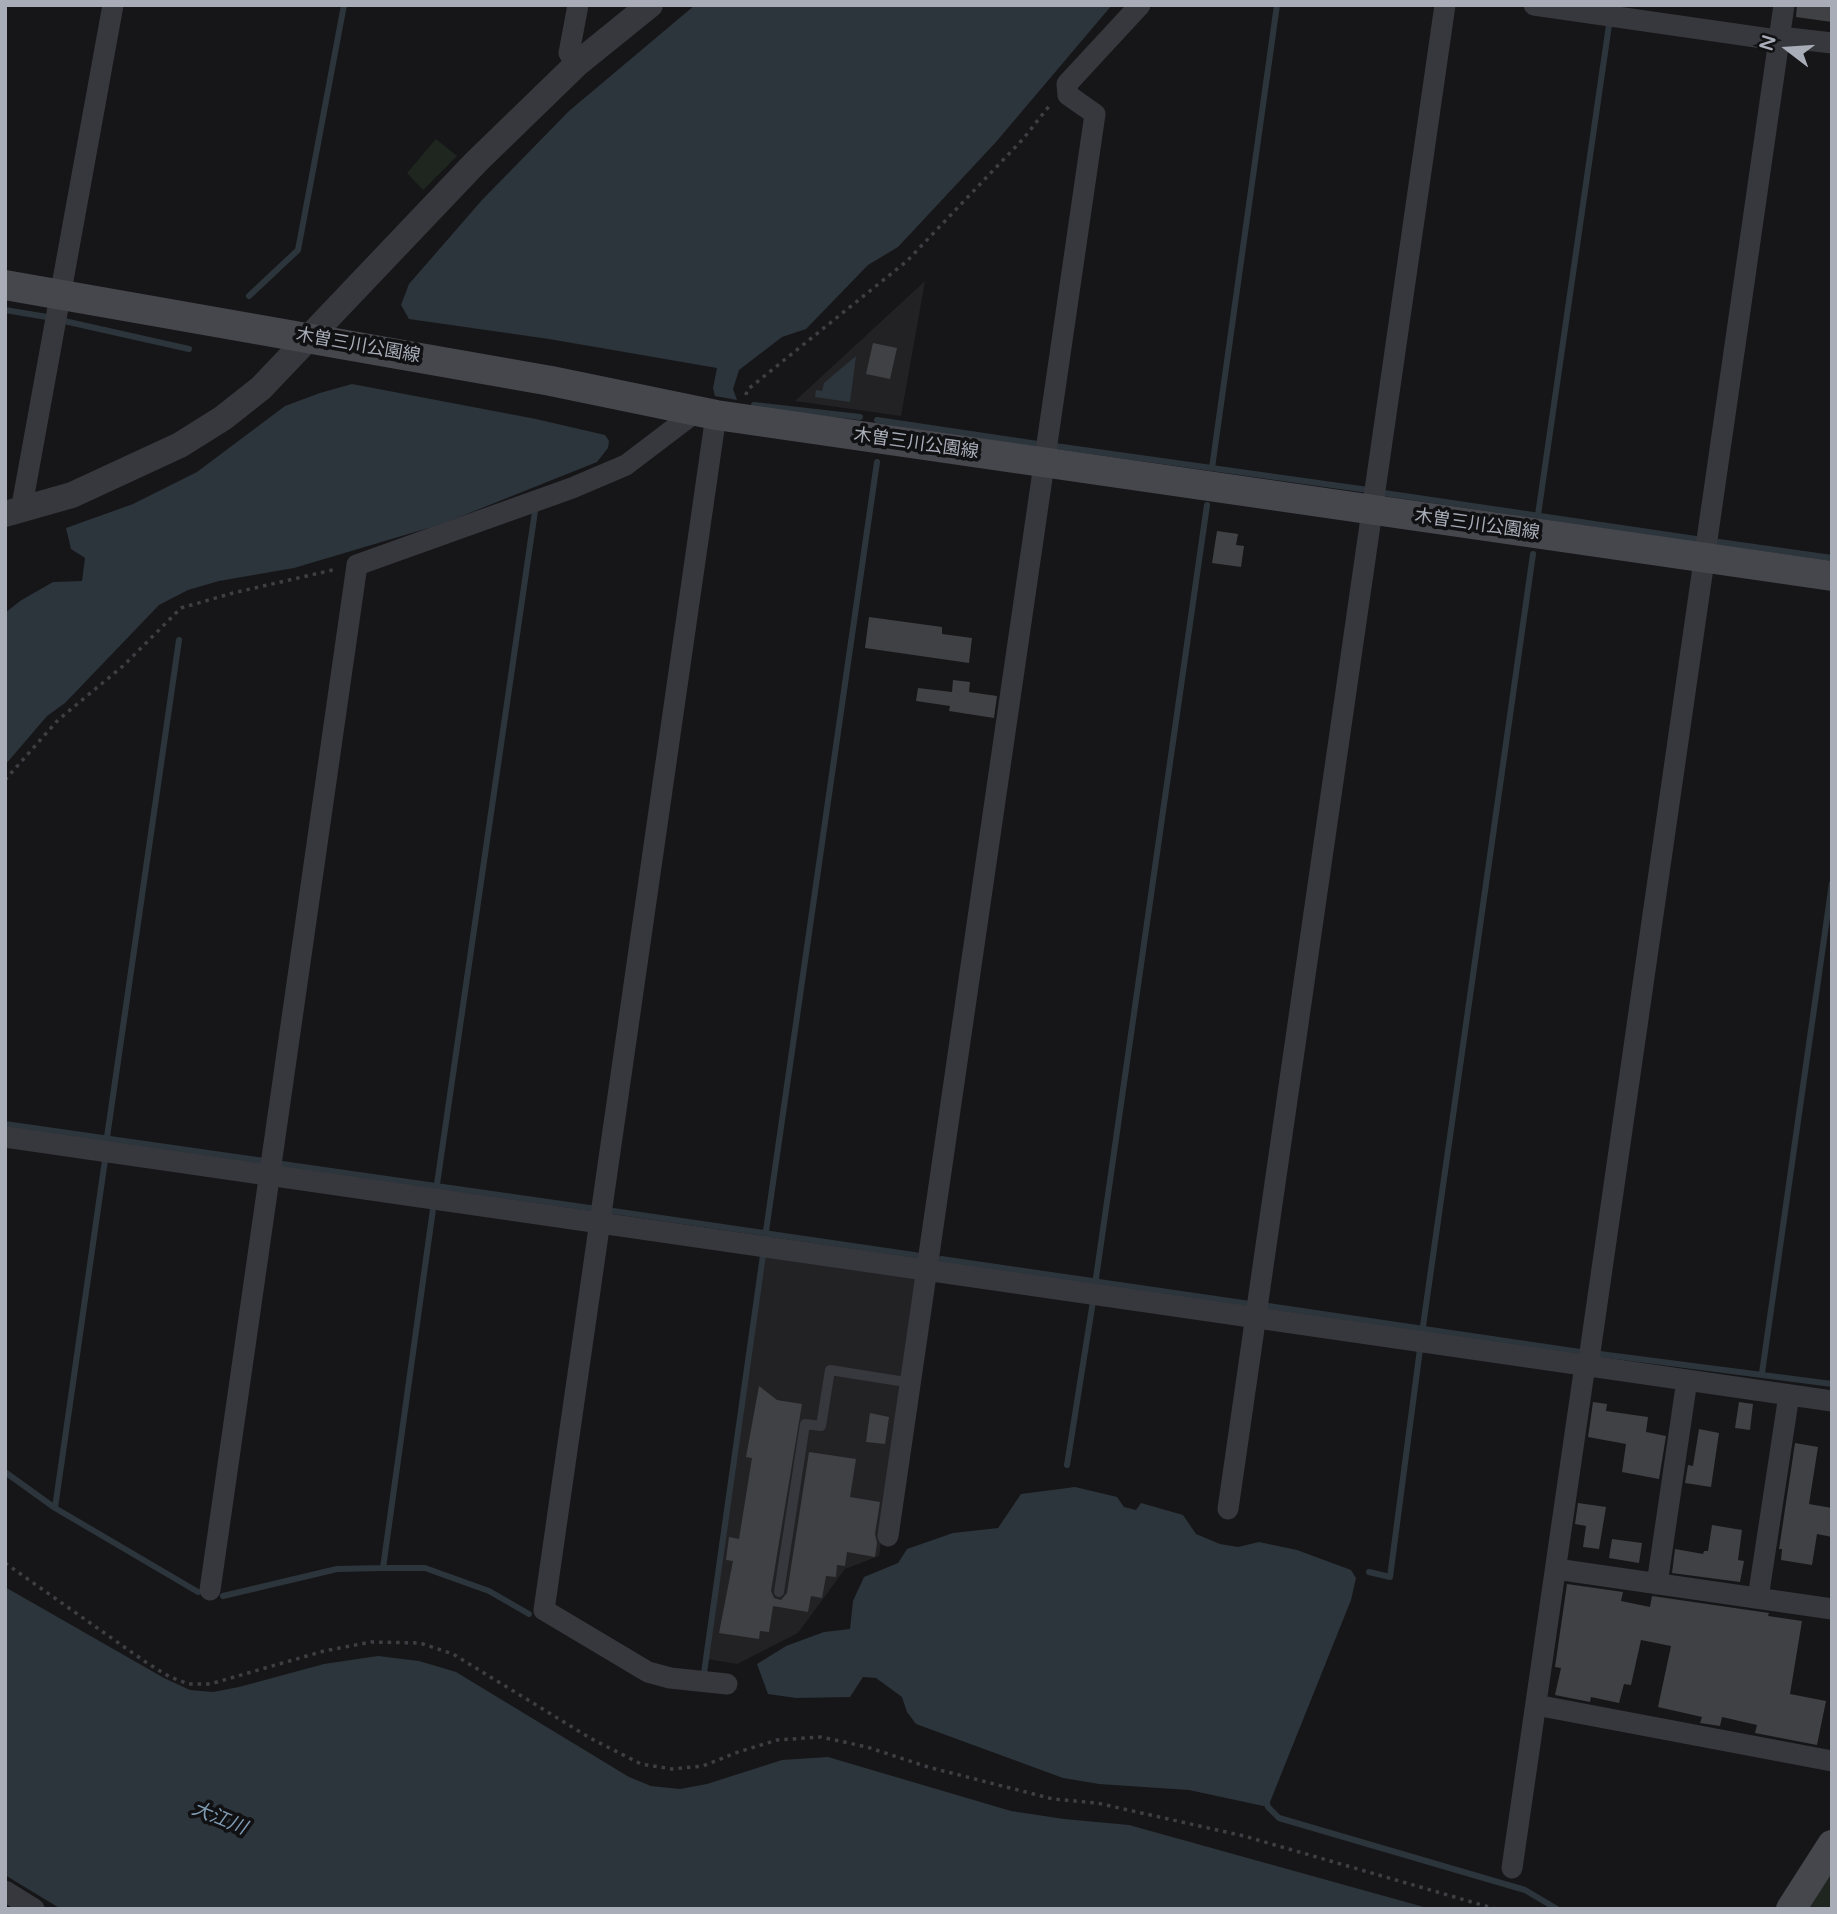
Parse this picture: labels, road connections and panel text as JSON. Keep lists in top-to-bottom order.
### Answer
{
  "streets": {
    "main road": ["木曽三川公園線"]
  },
  "water": ["大江川"],
  "north": "left"
}
